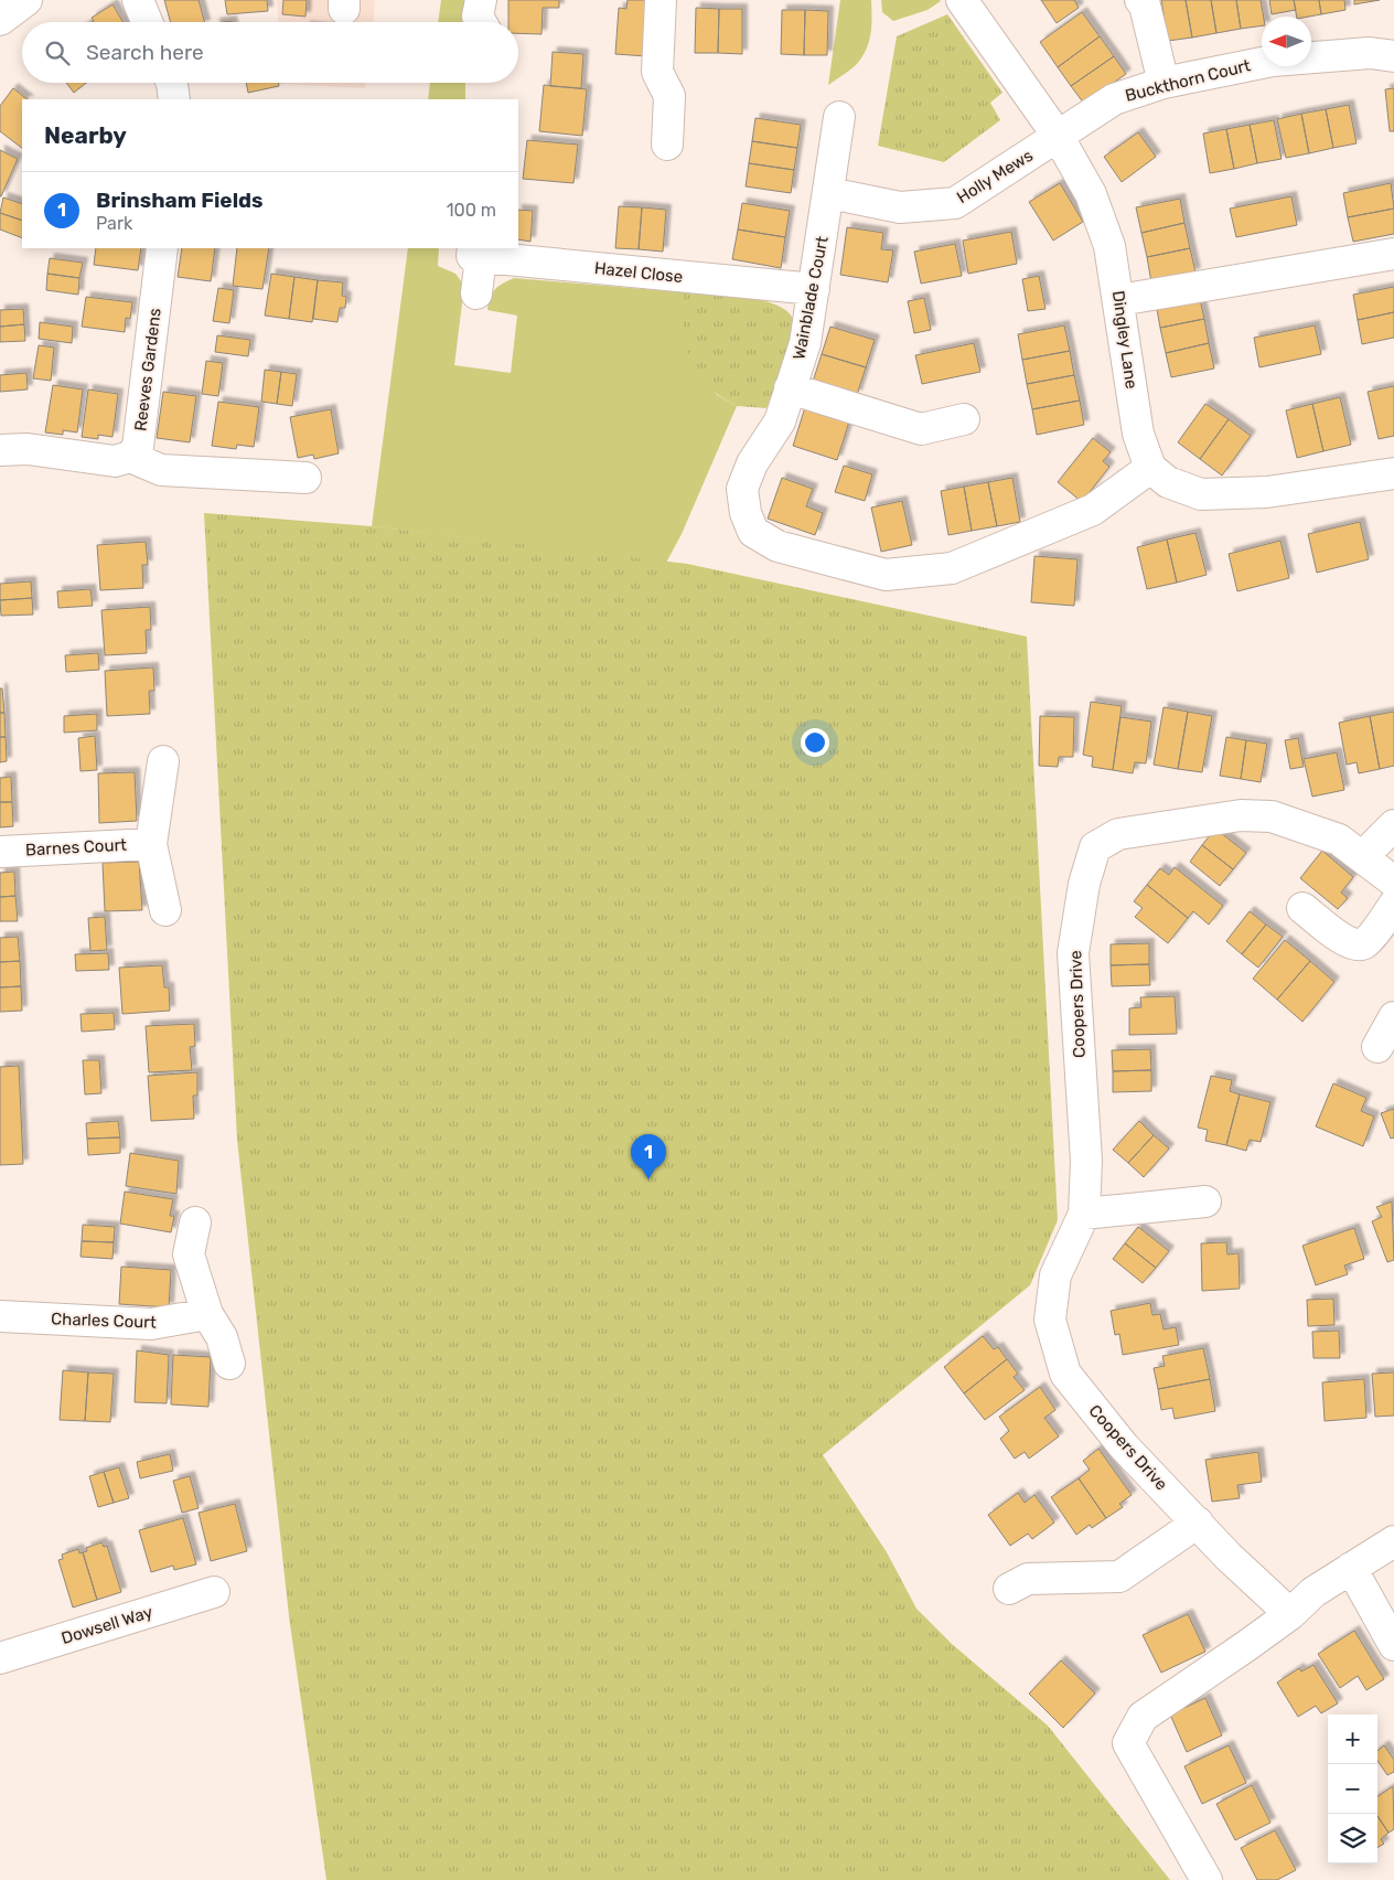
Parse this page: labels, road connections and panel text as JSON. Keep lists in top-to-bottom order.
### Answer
{
  "streets": {
    "street": [
      "Buckthorn Court",
      "Holly Mews",
      "Hazel Close",
      "Wainblade Court",
      "Dingley Lane",
      "Reeves Gardens",
      "Barnes Court",
      "Coopers Drive",
      "Charles Court",
      "Dowsell Way"
    ]
  },
  "crossings": [
    ["Buckthorn Court", "Holly Mews"],
    ["Buckthorn Court", "Dingley Lane"],
    ["Holly Mews", "Wainblade Court"],
    ["Holly Mews", "Dingley Lane"],
    ["Hazel Close", "Wainblade Court"],
    ["Wainblade Court", "Dingley Lane"]
  ],
  "north": "left",
  "page": {
    "search": "Search here",
    "heading": "Nearby",
    "list": [
      {
        "mark": "1",
        "name": "Brinsham Fields",
        "note": "Park",
        "value": "100 m"
      }
    ],
    "pins": "1",
    "map_buttons": ["+", "−"]
  }
}
